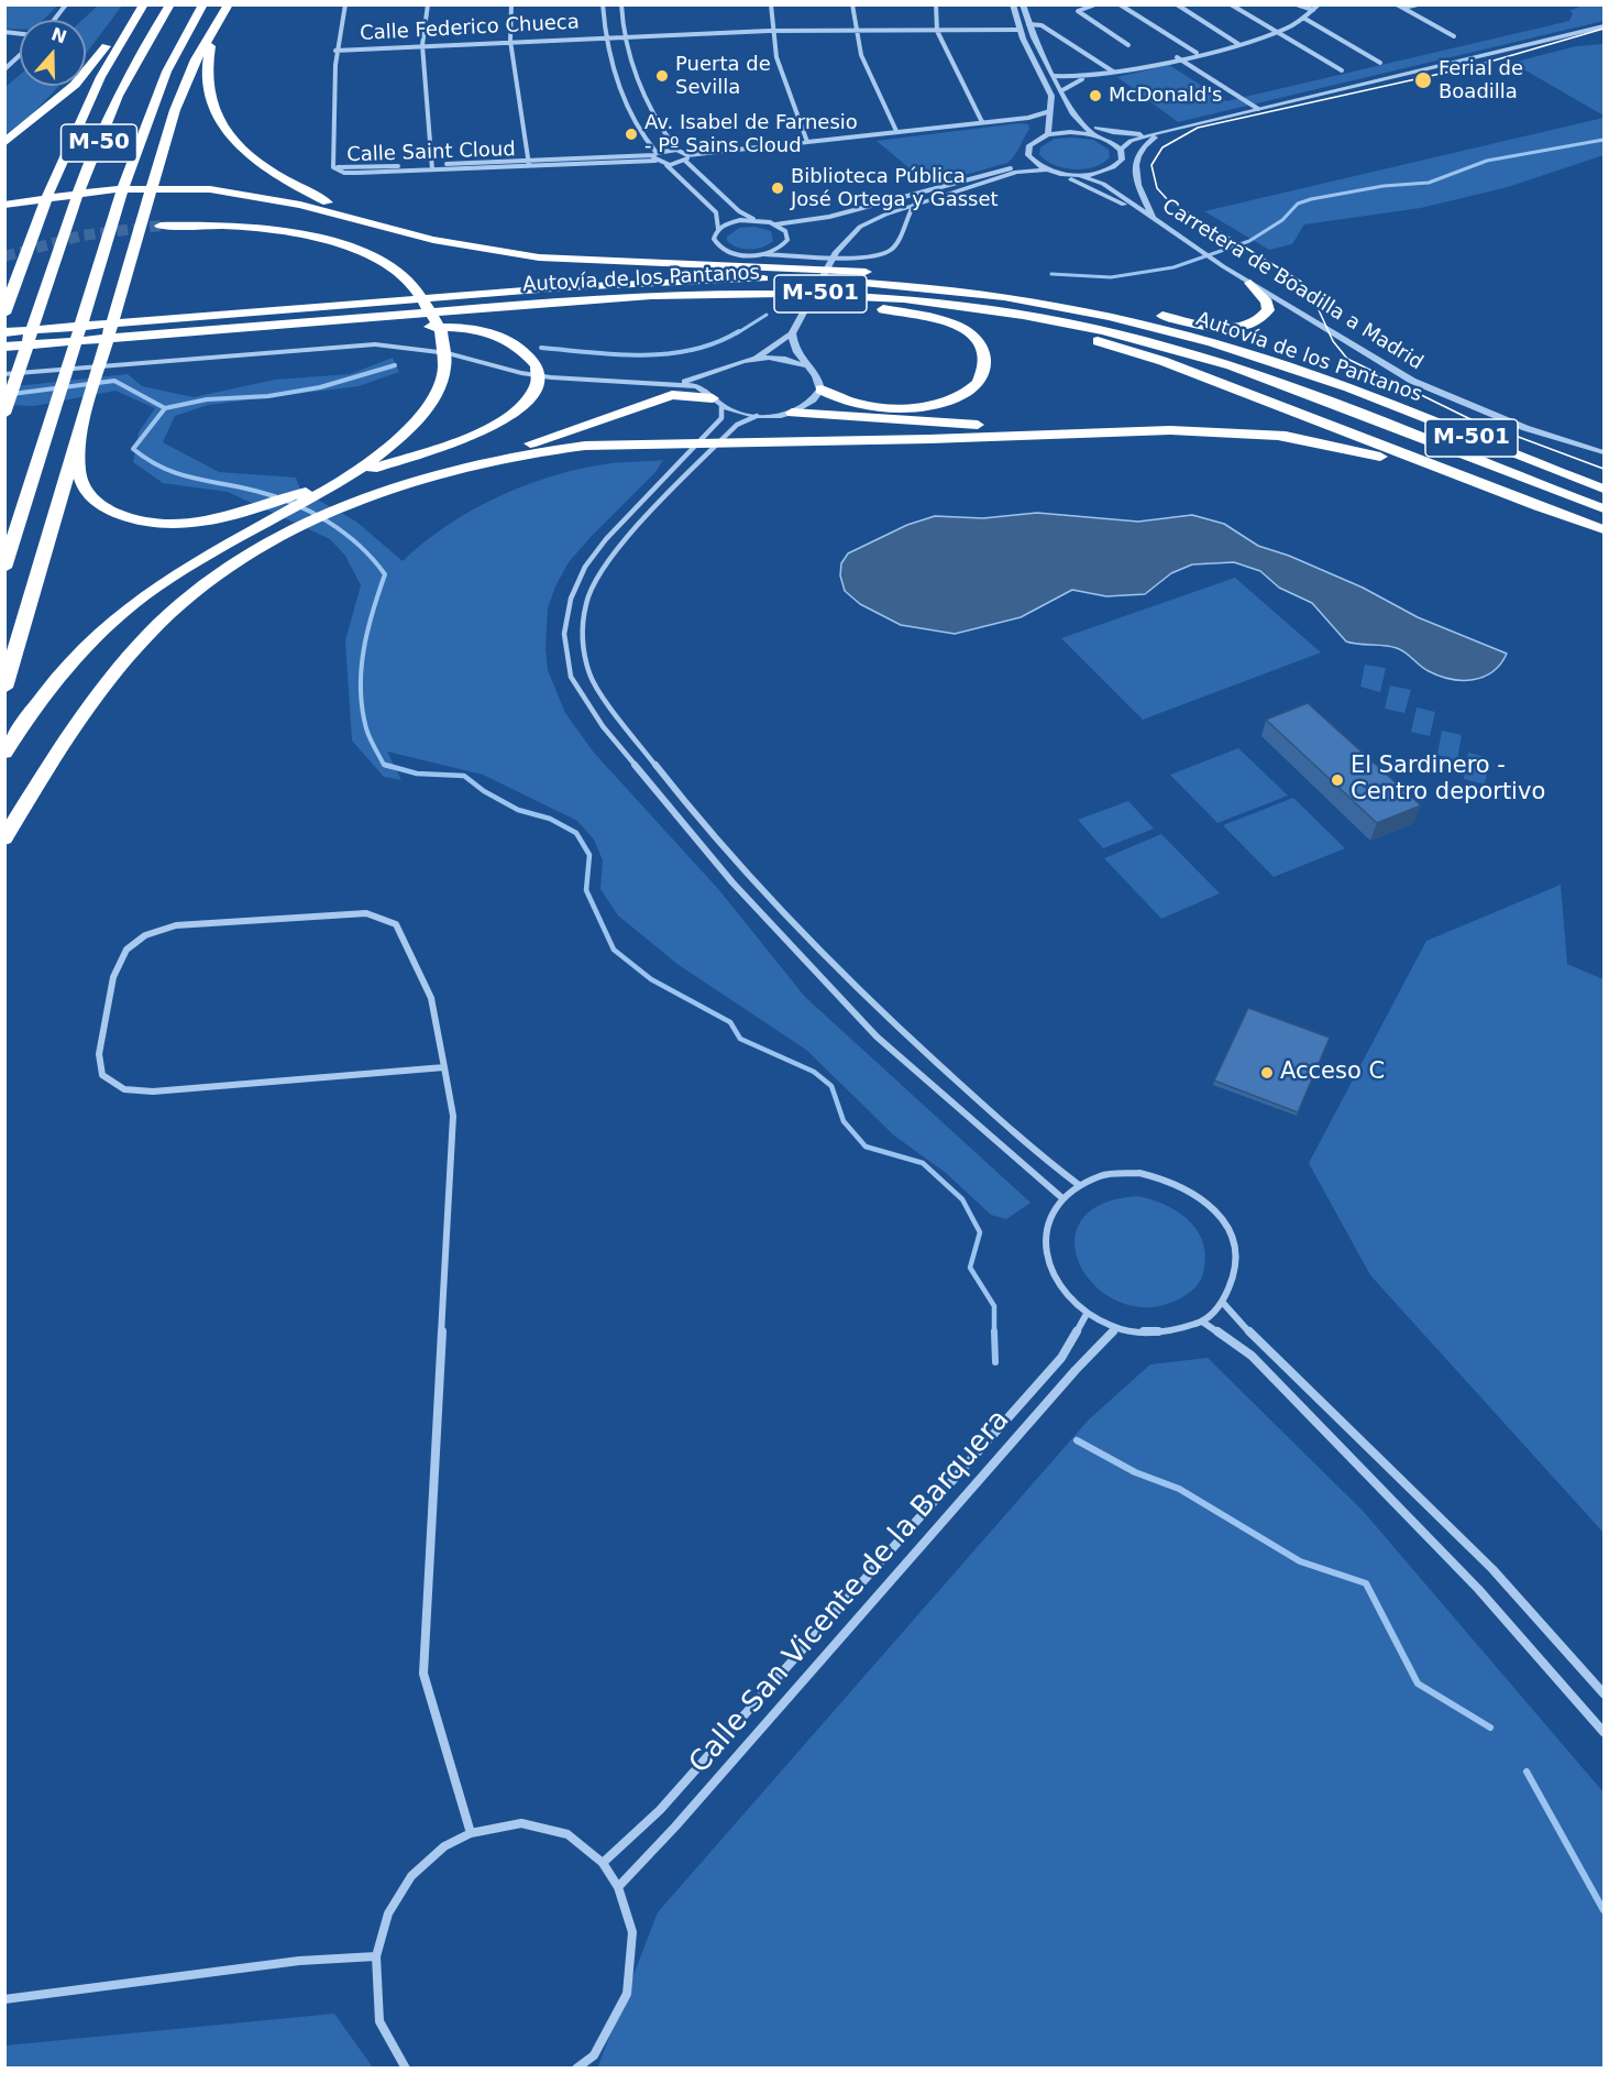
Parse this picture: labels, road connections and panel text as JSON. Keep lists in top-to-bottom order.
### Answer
{
  "streets": {
    "highway": ["M-50", "Autovía de los Pantanos", "M-501"],
    "street": [
      "Calle Federico Chueca",
      "Calle Saint Cloud",
      "Carretera de Boadilla a Madrid",
      "Calle San Vicente de la Barquera"
    ]
  },
  "crossings": [
    ["Calle Federico Chueca", "Calle Saint Cloud"]
  ],
  "places": [
    "Puerta de Sevilla",
    "Ferial de Boadilla",
    "McDonald's",
    "Av. Isabel de Farnesio - Pº Sains Cloud",
    "Biblioteca Pública José Ortega y Gasset",
    "El Sardinero - Centro deportivo",
    "Acceso C"
  ],
  "north": "top"
}
